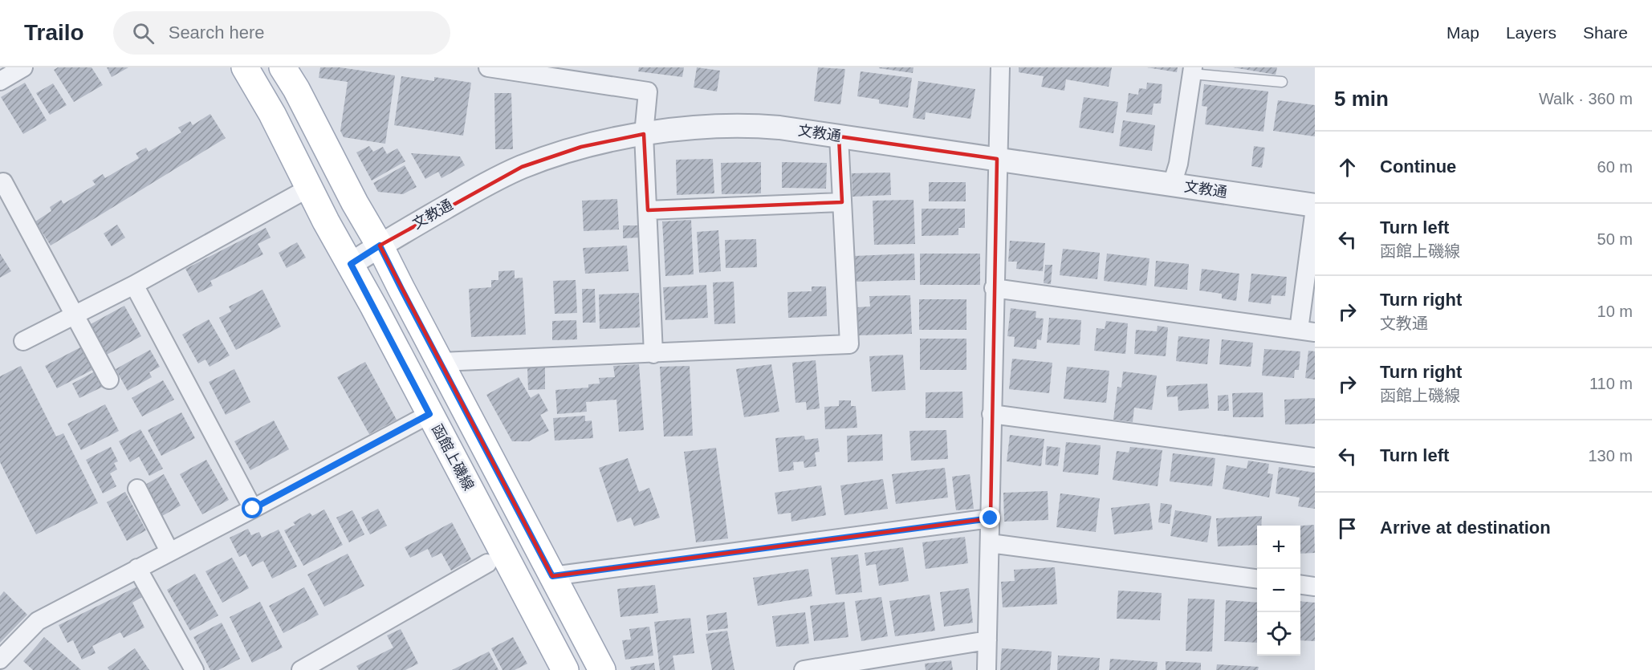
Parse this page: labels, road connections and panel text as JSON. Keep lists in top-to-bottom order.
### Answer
{
  "streets": {
    "main road": ["函館上磯線"],
    "street": ["文教通"]
  },
  "crossings": [
    ["文教通", "函館上磯線"]
  ],
  "page": {
    "header": "Trailo",
    "search": "Search here",
    "nav": ["Map", "Layers", "Share"],
    "heading": ["5 min", "Walk · 360 m"],
    "list": [
      ["Continue", "60 m"],
      ["Turn left", "函館上磯線", "50 m"],
      ["Turn right", "文教通", "10 m"],
      ["Turn right", "函館上磯線", "110 m"],
      ["Turn left", "130 m"],
      "Arrive at destination"
    ],
    "map_buttons": ["+", "−"]
  }
}
